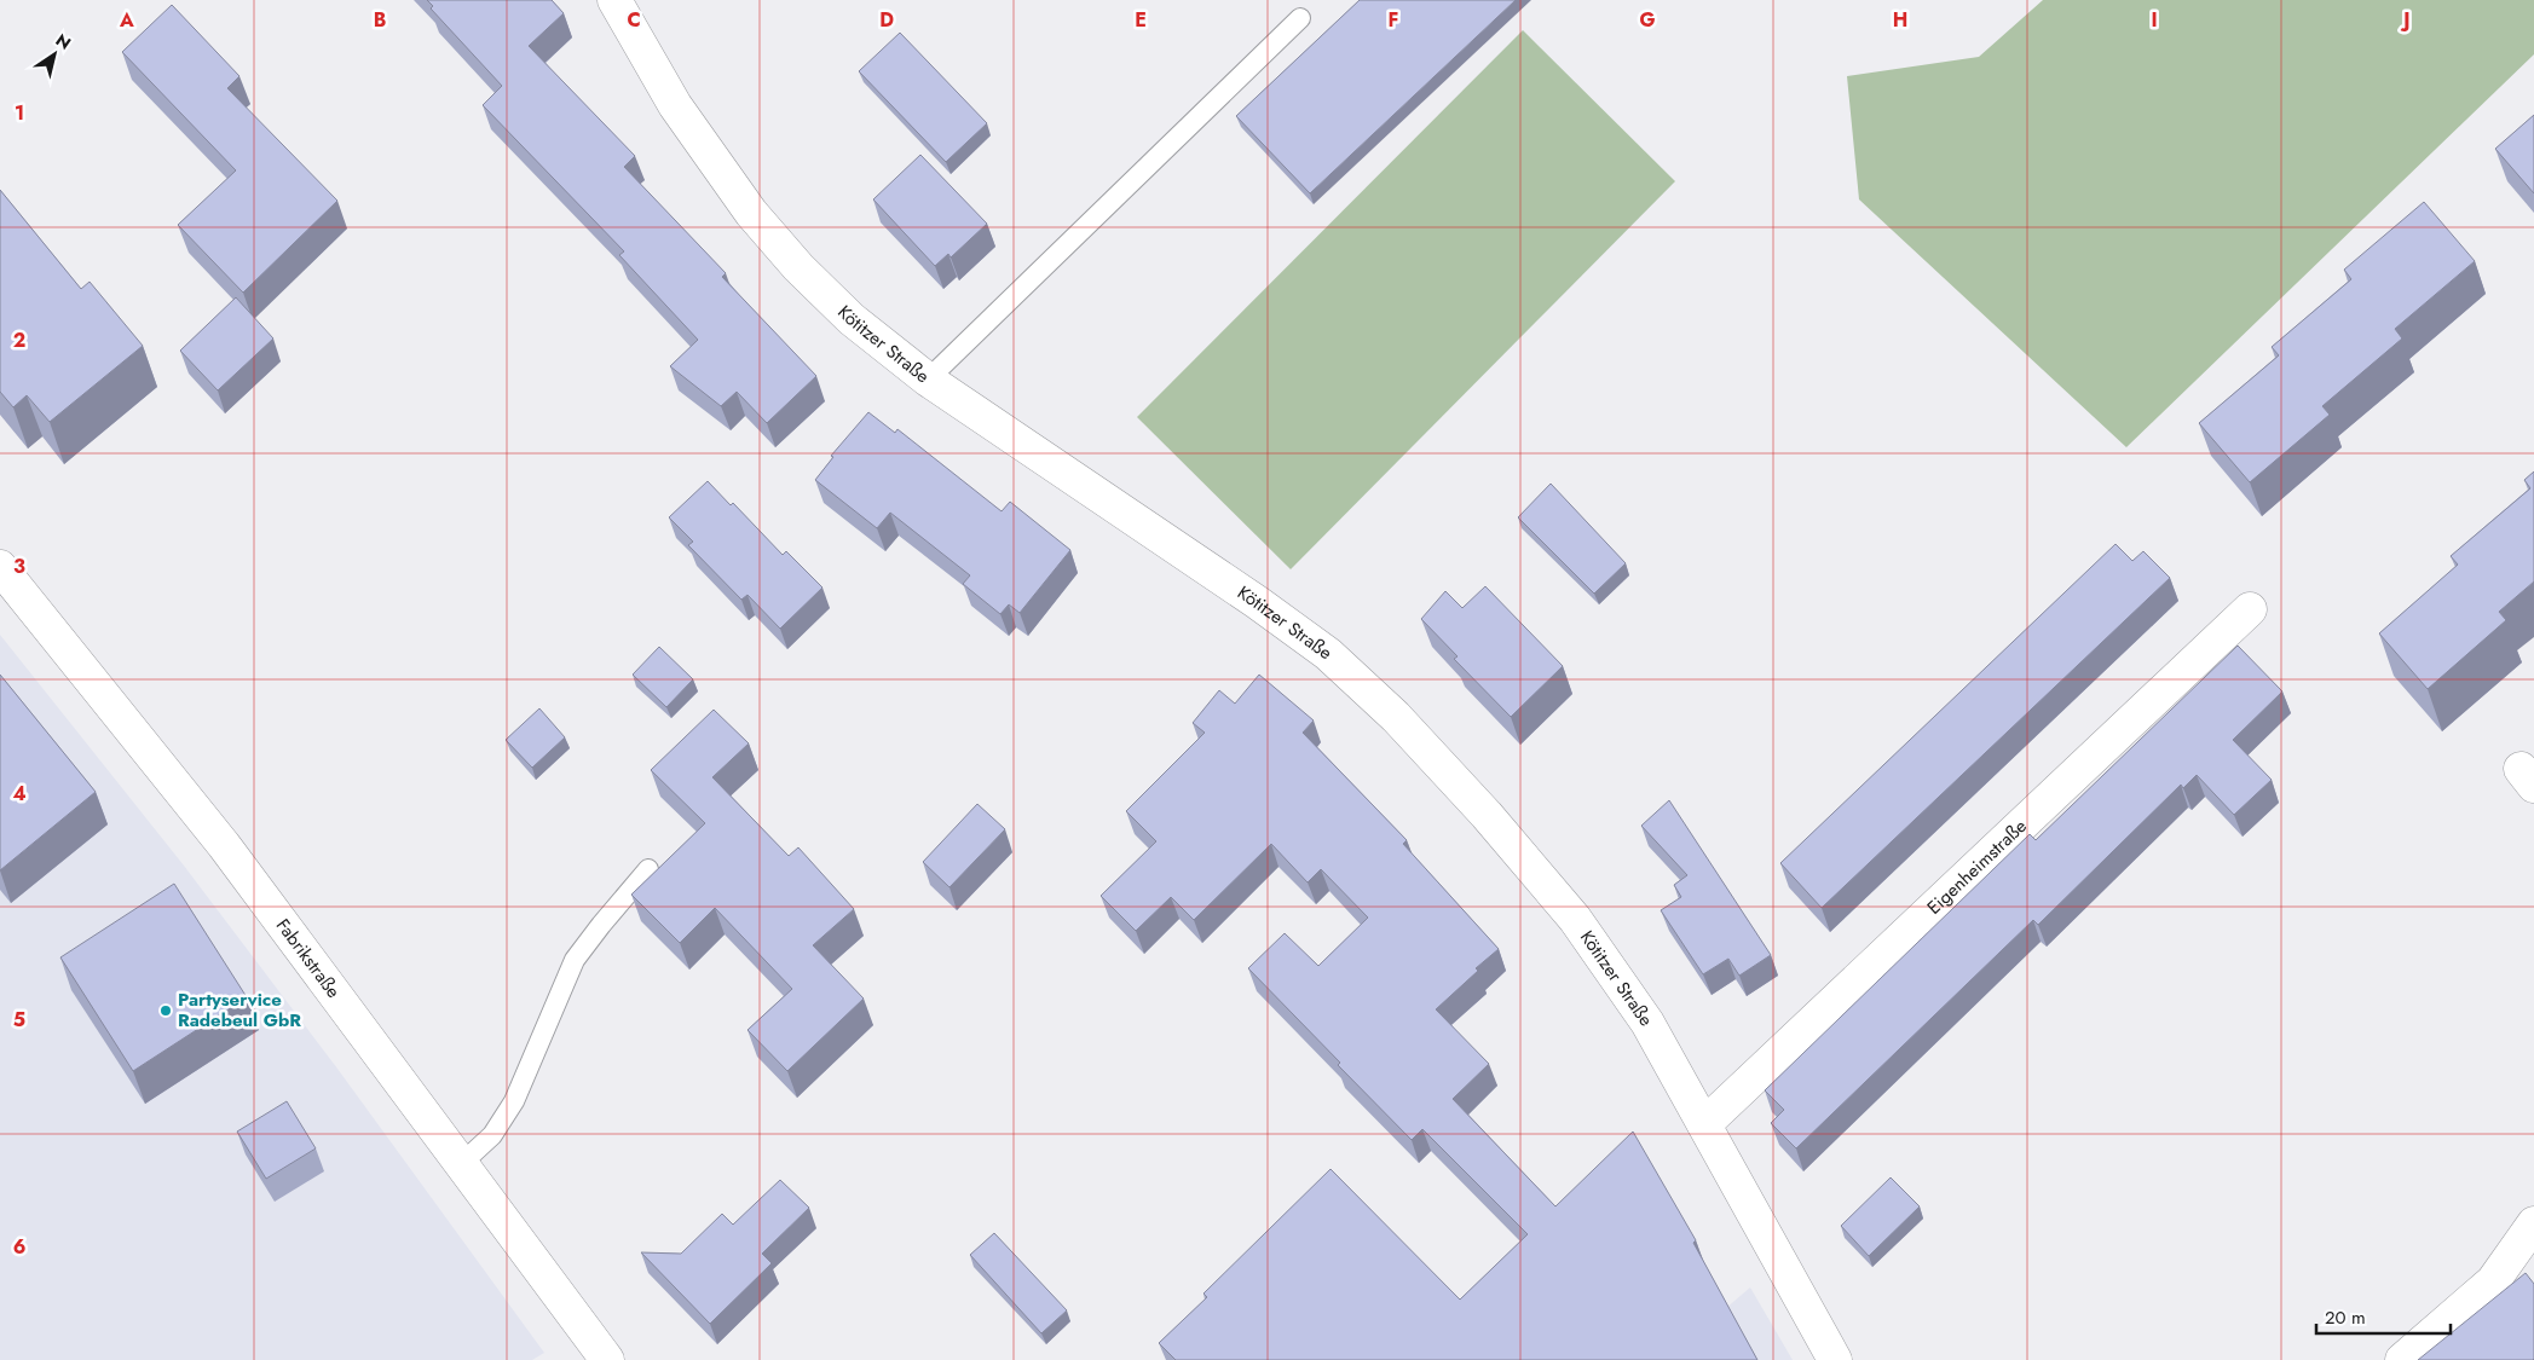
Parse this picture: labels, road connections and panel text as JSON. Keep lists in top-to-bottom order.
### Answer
{
  "streets": {
    "street": ["Kötitzer Straße", "Eigenheimstraße", "Fabrikstraße"]
  },
  "crossings": [
    ["Kötitzer Straße", "Eigenheimstraße"]
  ],
  "places": ["Partyservice Radebeul GbR"],
  "scale_bar": "20 m",
  "north": "top right",
  "grid": {
    "columns": [
      "A",
      "B",
      "C",
      "D",
      "E",
      "F",
      "G",
      "H",
      "I",
      "J"
    ],
    "rows": [
      "1",
      "2",
      "3",
      "4",
      "5",
      "6"
    ]
  }
}
